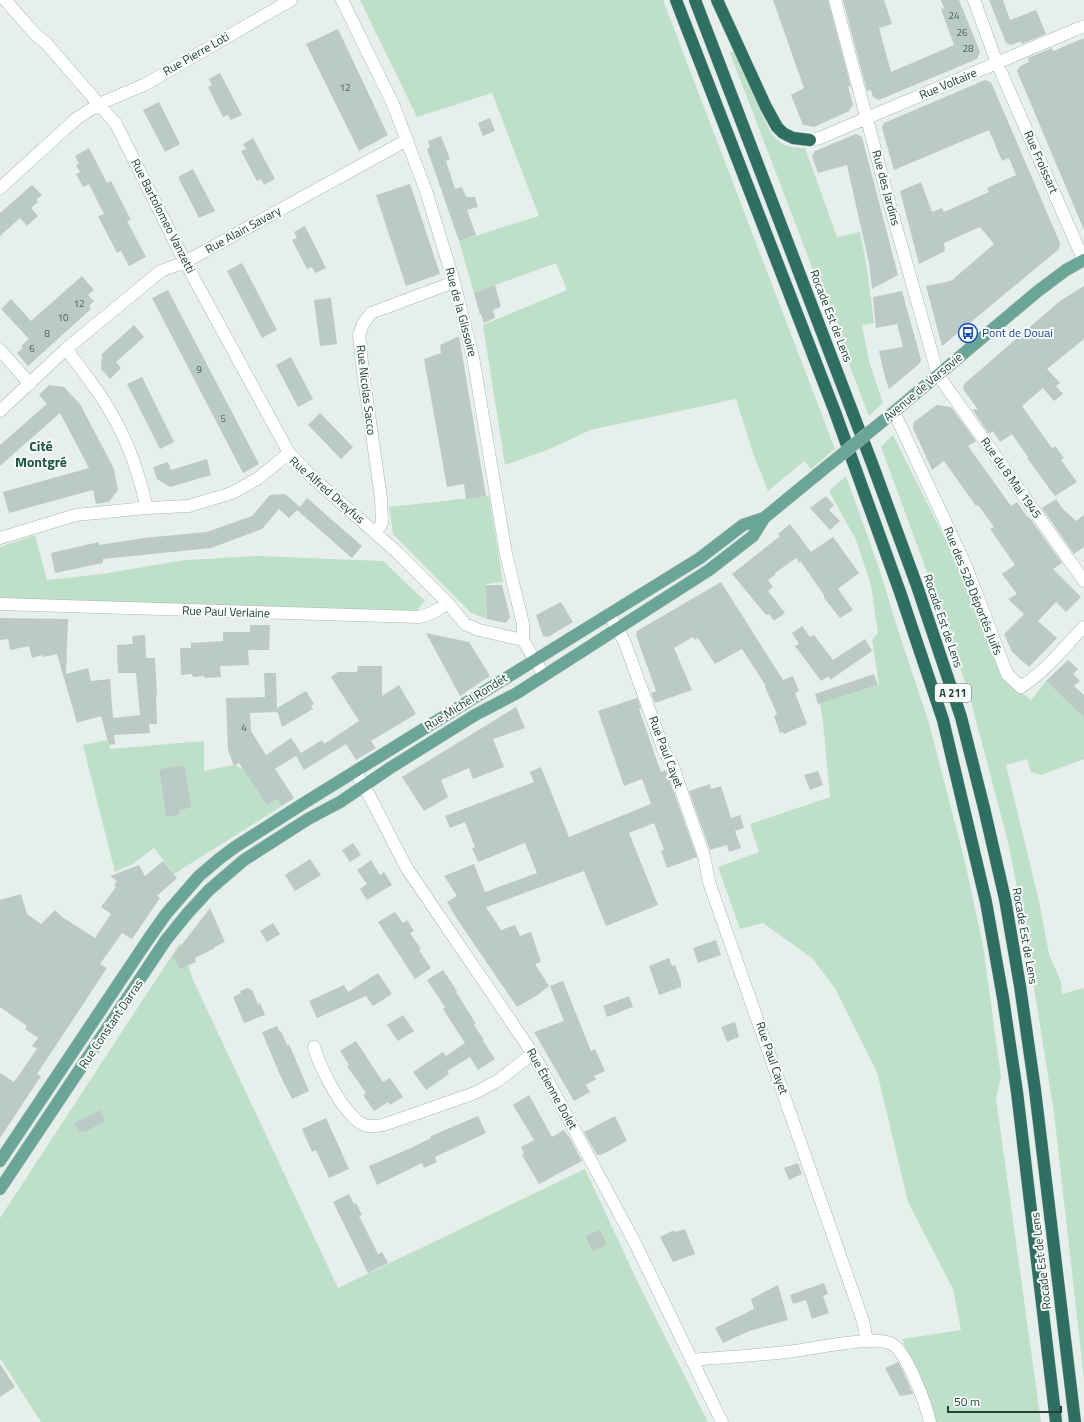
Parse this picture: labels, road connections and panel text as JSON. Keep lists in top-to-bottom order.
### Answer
{
  "streets": {
    "highway": ["Rocade Est de Lens", "A 211"],
    "main road": ["Avenue de Varsovie", "Rue Michel Rondet", "Rue Constant Darras"],
    "street": [
      "Rue Pierre Loti",
      "Rue Voltaire",
      "Rue Froissart",
      "Rue des Jardins",
      "Rue Bartolomeo Vanzetti",
      "Rue Alain Savary",
      "Rue de la Glissoire",
      "Rue Nicolas Sacco",
      "Rue du 8 Mai 1945",
      "Rue Alfred Dreyfus",
      "Rue des 528 Déportés Juifs",
      "Rue Paul Verlaine",
      "Rue Paul Cayet",
      "Rue Étienne Dolet"
    ]
  },
  "crossings": [
    ["Rue Pierre Loti", "Rue Bartolomeo Vanzetti"],
    ["Rue Voltaire", "Rue Froissart"],
    ["Rue Voltaire", "Rue des Jardins"],
    ["Rue Froissart", "Avenue de Varsovie"],
    ["Rue des Jardins", "Avenue de Varsovie"],
    ["Rue des Jardins", "Rue du 8 Mai 1945"],
    ["Rue Bartolomeo Vanzetti", "Rue Alain Savary"],
    ["Rue Bartolomeo Vanzetti", "Rue Alfred Dreyfus"],
    ["Rue Alain Savary", "Rue de la Glissoire"],
    ["Rue de la Glissoire", "Rue Nicolas Sacco"],
    ["Rue de la Glissoire", "Rue Alfred Dreyfus"],
    ["Avenue de Varsovie", "Rue du 8 Mai 1945"],
    ["Avenue de Varsovie", "Rue des 528 Déportés Juifs"],
    ["Avenue de Varsovie", "Rue Michel Rondet"],
    ["Rue Nicolas Sacco", "Rue Alfred Dreyfus"],
    ["Rue Alfred Dreyfus", "Rue Paul Verlaine"],
    ["Rue Michel Rondet", "Rue Paul Cayet"],
    ["Rue Michel Rondet", "Rue Constant Darras"],
    ["Rue Michel Rondet", "Rue Étienne Dolet"]
  ],
  "districts": ["Cité Montgré"],
  "places": {
    "bus stop": ["Pont de Douai"]
  },
  "house_numbers": [
    "24",
    "26",
    "28",
    "12",
    "12",
    "10",
    "8",
    "6",
    "9",
    "5",
    "4"
  ],
  "scale_bar": "50 m"
}
